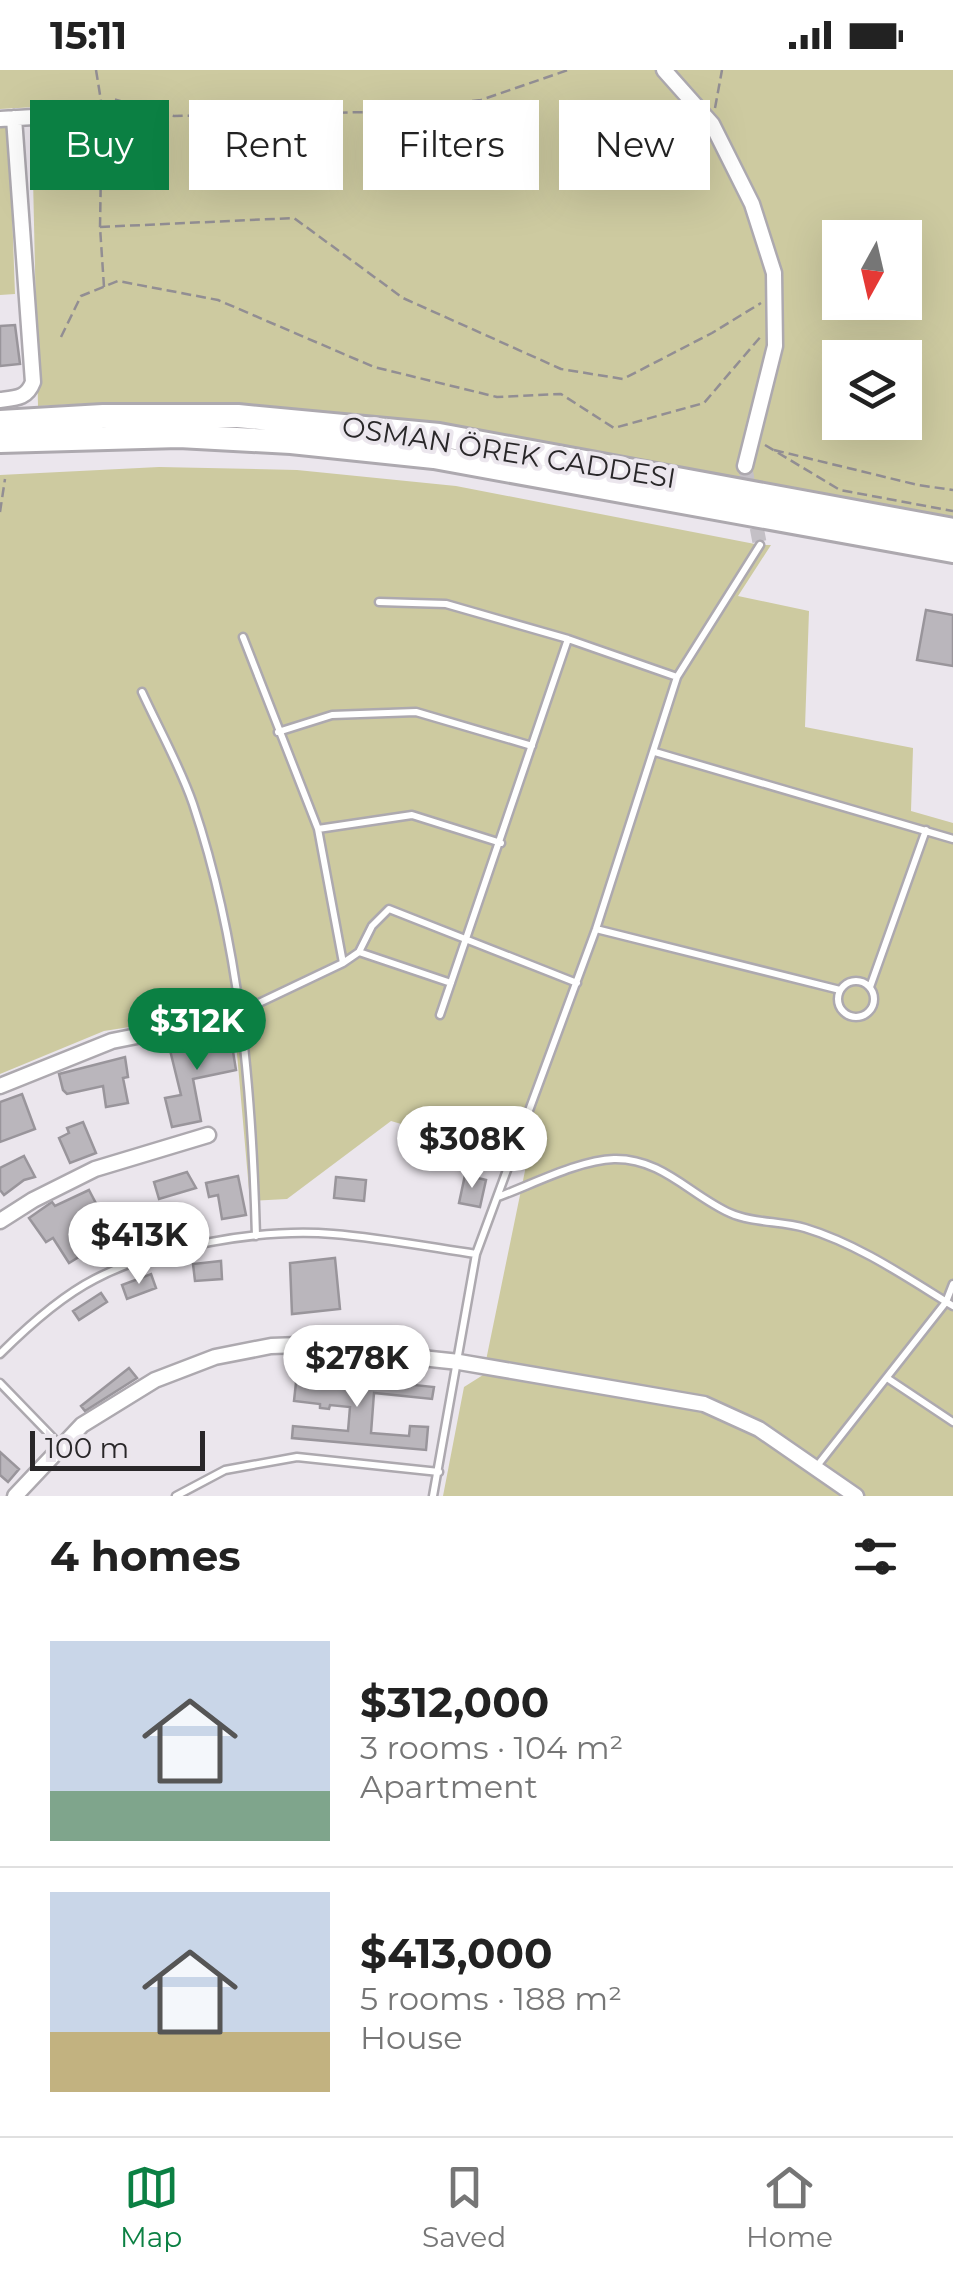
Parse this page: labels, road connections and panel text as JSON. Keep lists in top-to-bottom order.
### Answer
{
  "streets": {
    "main road": ["OSMAN ÖREK CADDESI"]
  },
  "scale_bar": "100 m",
  "north": "bottom",
  "page": {
    "status": "15:11",
    "chip": [
      "Buy",
      "Rent",
      "Filters",
      "New"
    ],
    "price": [
      "$312K",
      "$308K",
      "$413K",
      "$278K"
    ],
    "scale": "100 m",
    "heading": "4 homes",
    "list": [
      {
        "name": "$312,000",
        "note": "3 rooms · 104 m² · Apartment"
      },
      {
        "name": "$413,000",
        "note": "5 rooms · 188 m² · House"
      }
    ],
    "tabs": ["Map", "Saved", "Home"]
  }
}
